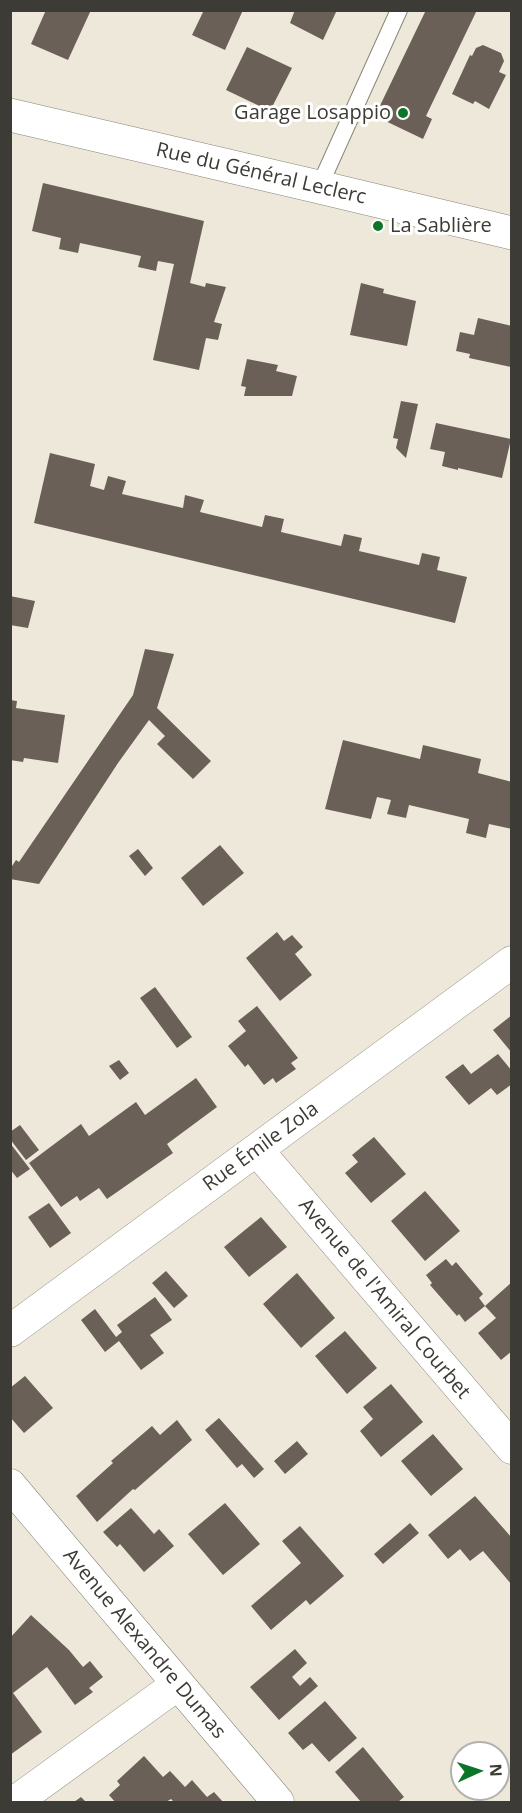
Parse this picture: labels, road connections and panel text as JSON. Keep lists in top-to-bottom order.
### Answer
{
  "streets": {
    "main road": ["Rue du Général Leclerc"],
    "street": ["Rue Émile Zola", "Avenue de l'Amiral Courbet", "Avenue Alexandre Dumas"]
  },
  "crossings": [
    ["Rue Émile Zola", "Avenue de l'Amiral Courbet"]
  ],
  "places": ["Garage Losappio", "La Sablière"],
  "north": "right"
}
